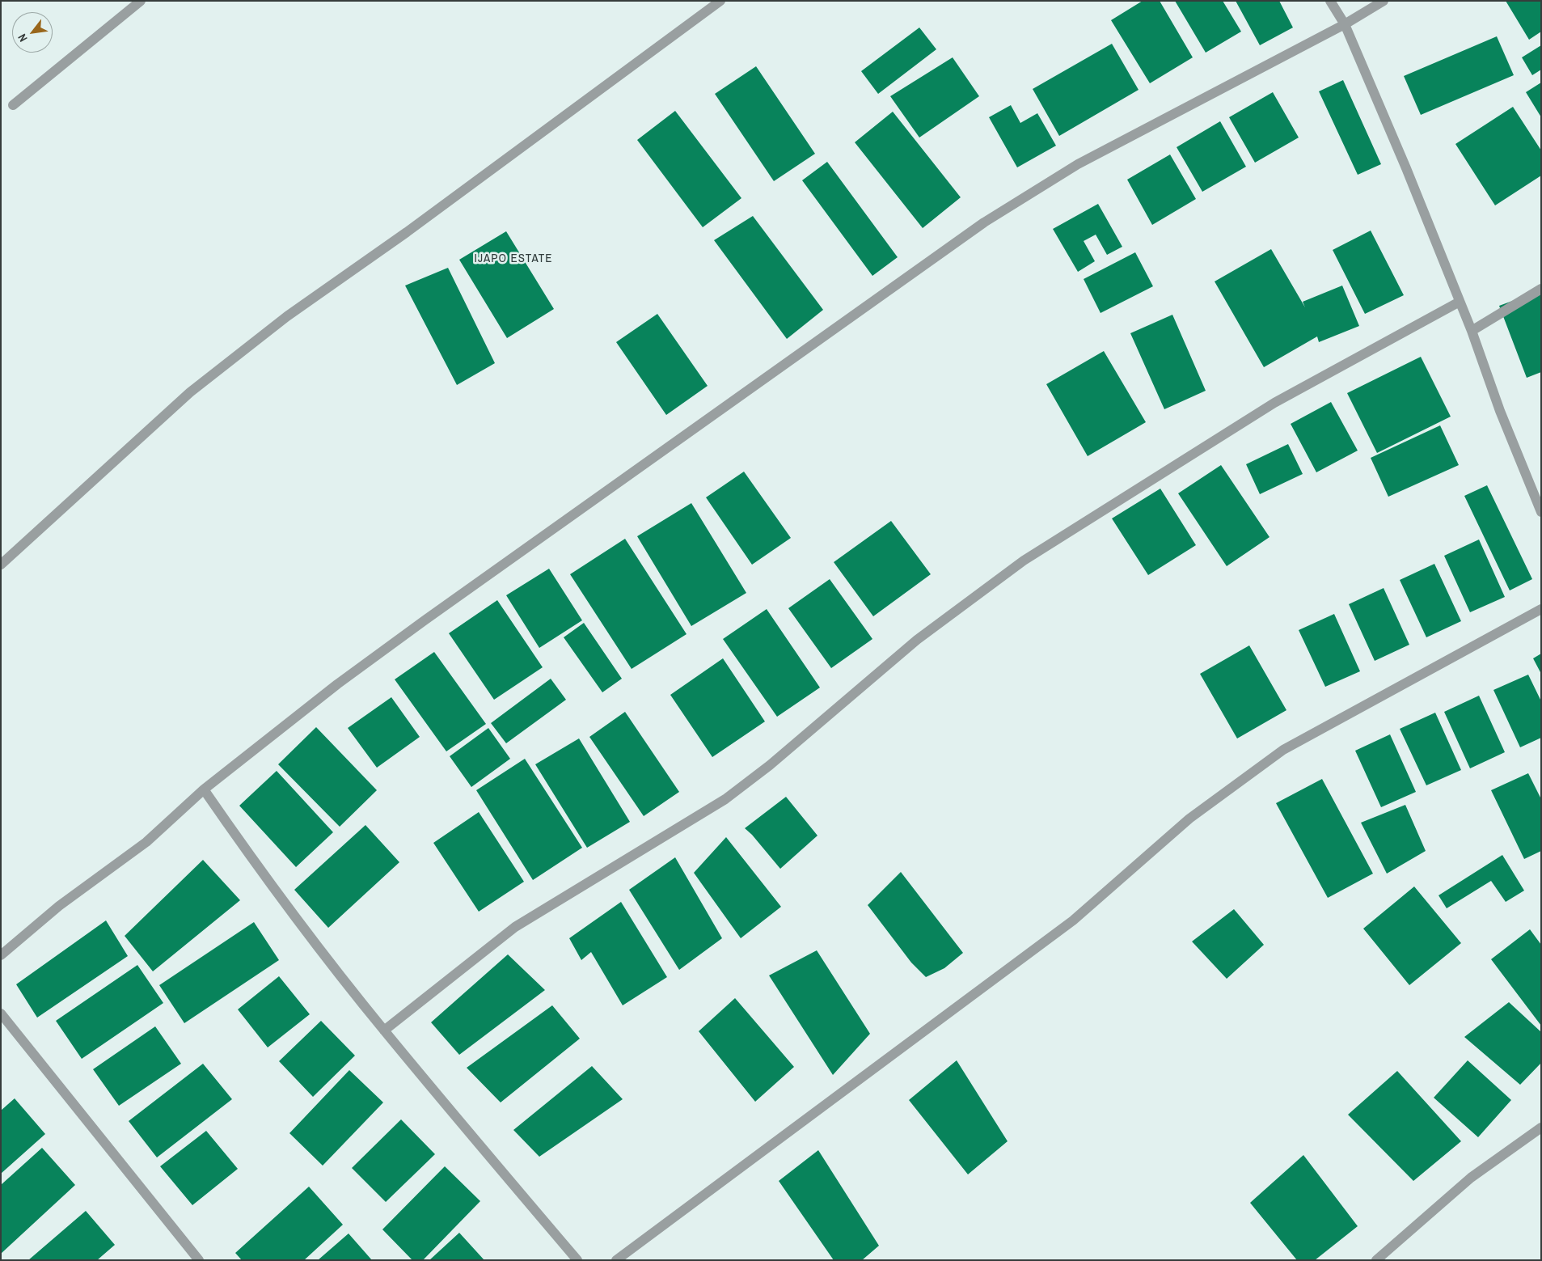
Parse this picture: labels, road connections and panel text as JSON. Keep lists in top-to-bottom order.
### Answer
{
  "districts": ["IJAPO ESTATE"],
  "north": "bottom left"
}
